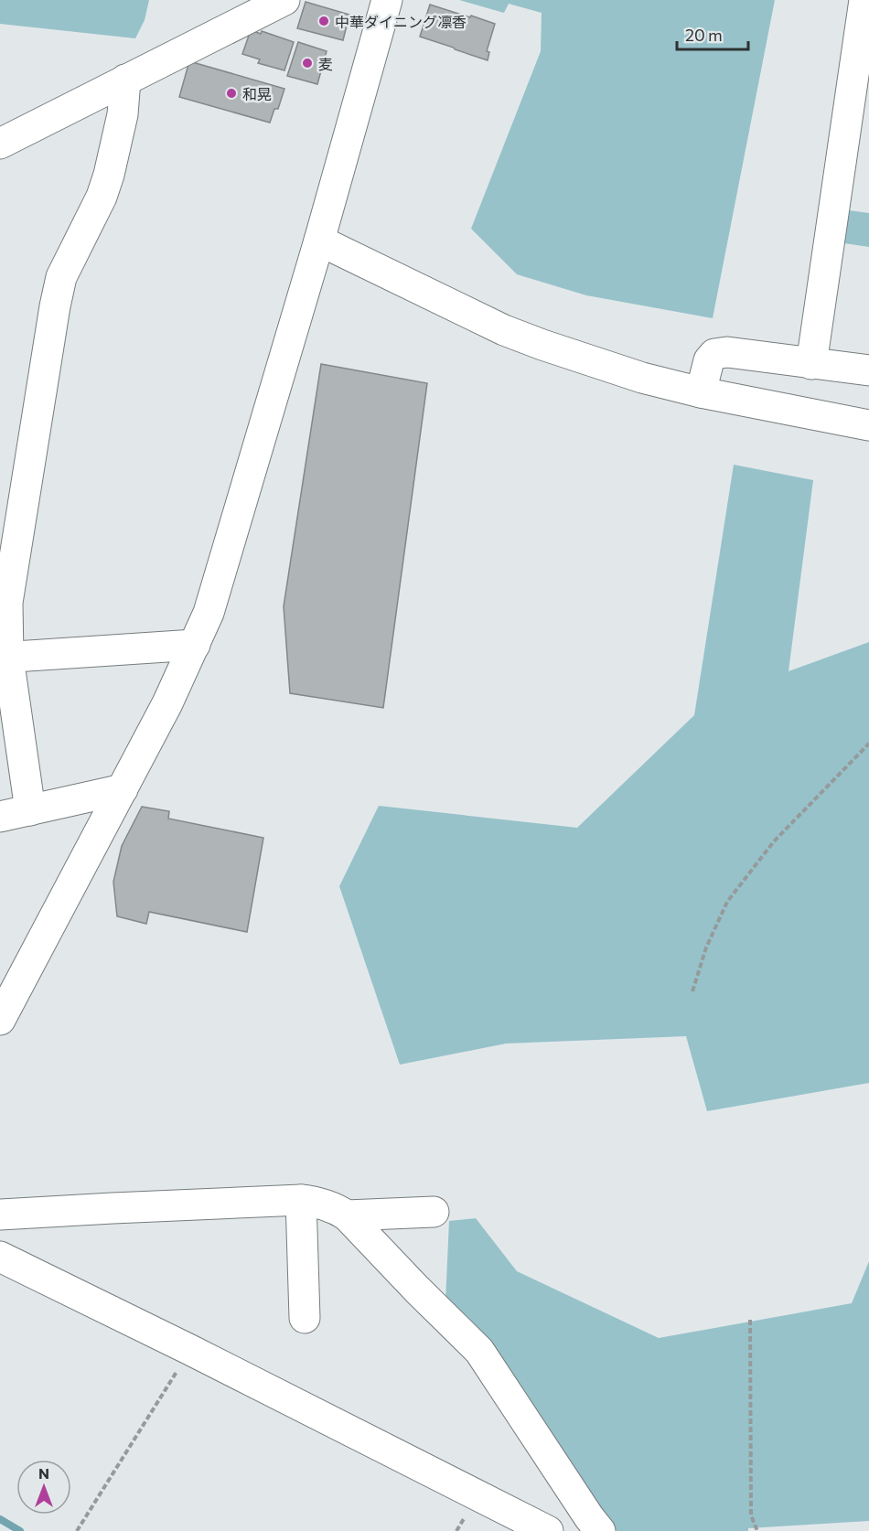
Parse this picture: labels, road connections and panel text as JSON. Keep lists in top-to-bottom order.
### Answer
{
  "places": ["中華ダイニング凛香", "麦", "和晃"],
  "scale_bar": "20 m",
  "north": "top"
}
